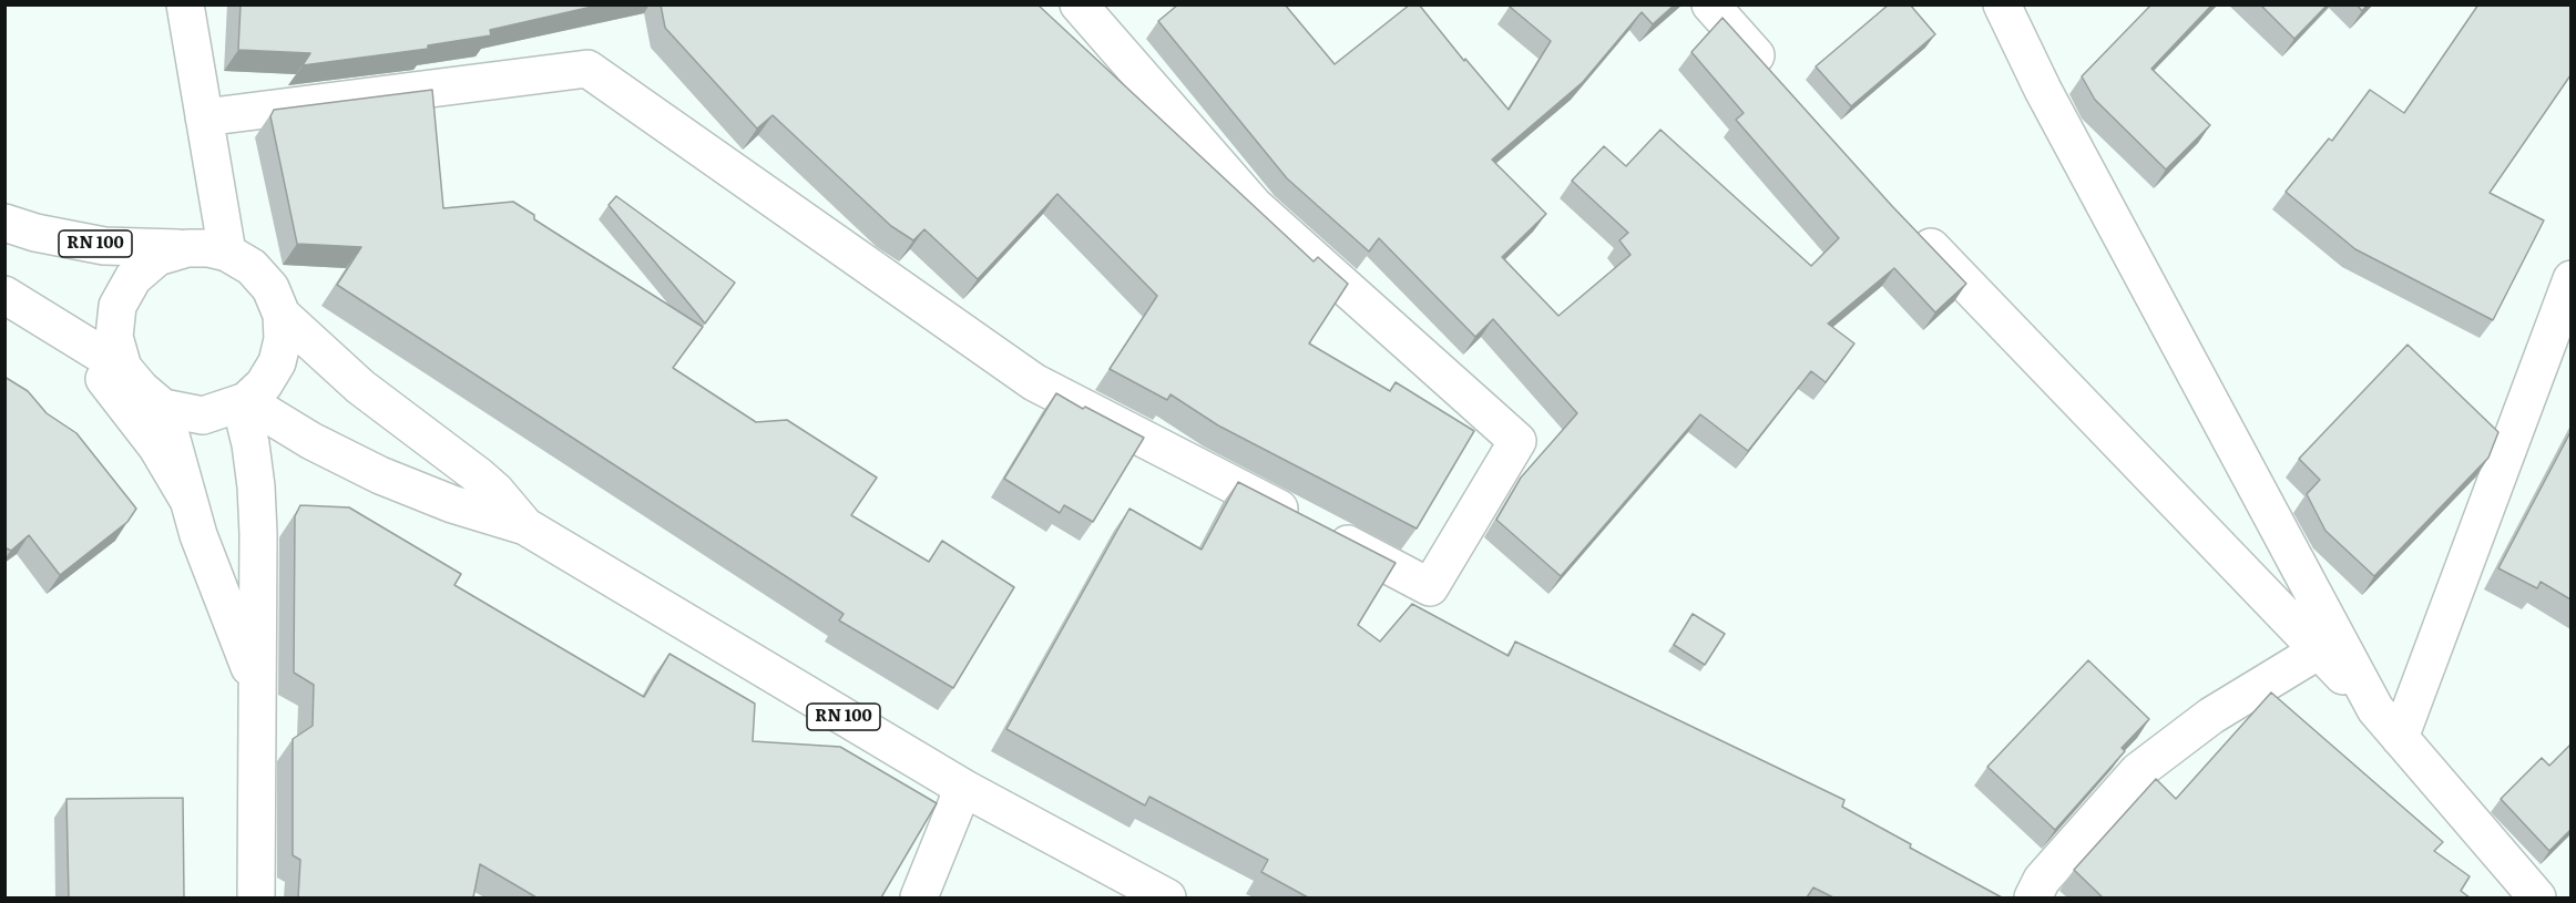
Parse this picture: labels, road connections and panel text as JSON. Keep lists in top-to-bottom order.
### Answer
{
  "streets": {
    "street": ["RN 100"]
  }
}
